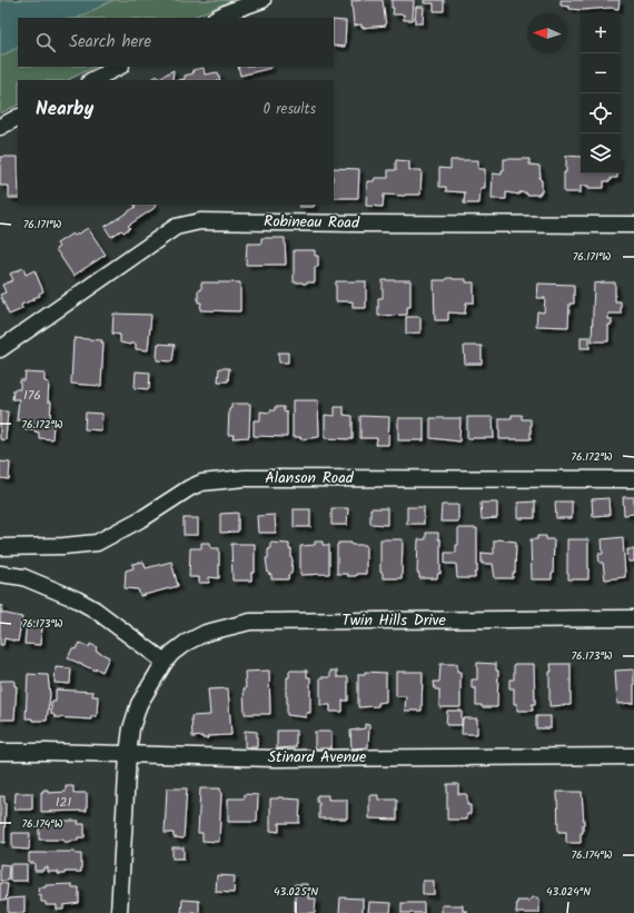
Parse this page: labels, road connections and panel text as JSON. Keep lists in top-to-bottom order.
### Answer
{
  "streets": {
    "street": [
      "Robineau Road",
      "Alanson Road",
      "Twin Hills Drive",
      "Stinard Avenue"
    ]
  },
  "crossings": [
    ["Twin Hills Drive", "Stinard Avenue"]
  ],
  "house_numbers": ["176", "121"],
  "north": "left",
  "page": {
    "map_buttons": ["+", "−"],
    "search": "Search here",
    "heading": ["Nearby", "0 results"]
  },
  "coordinates": [
    "76.171°W",
    "76.172°W",
    "76.173°W",
    "76.174°W",
    "43.025°N",
    "43.024°N"
  ]
}
